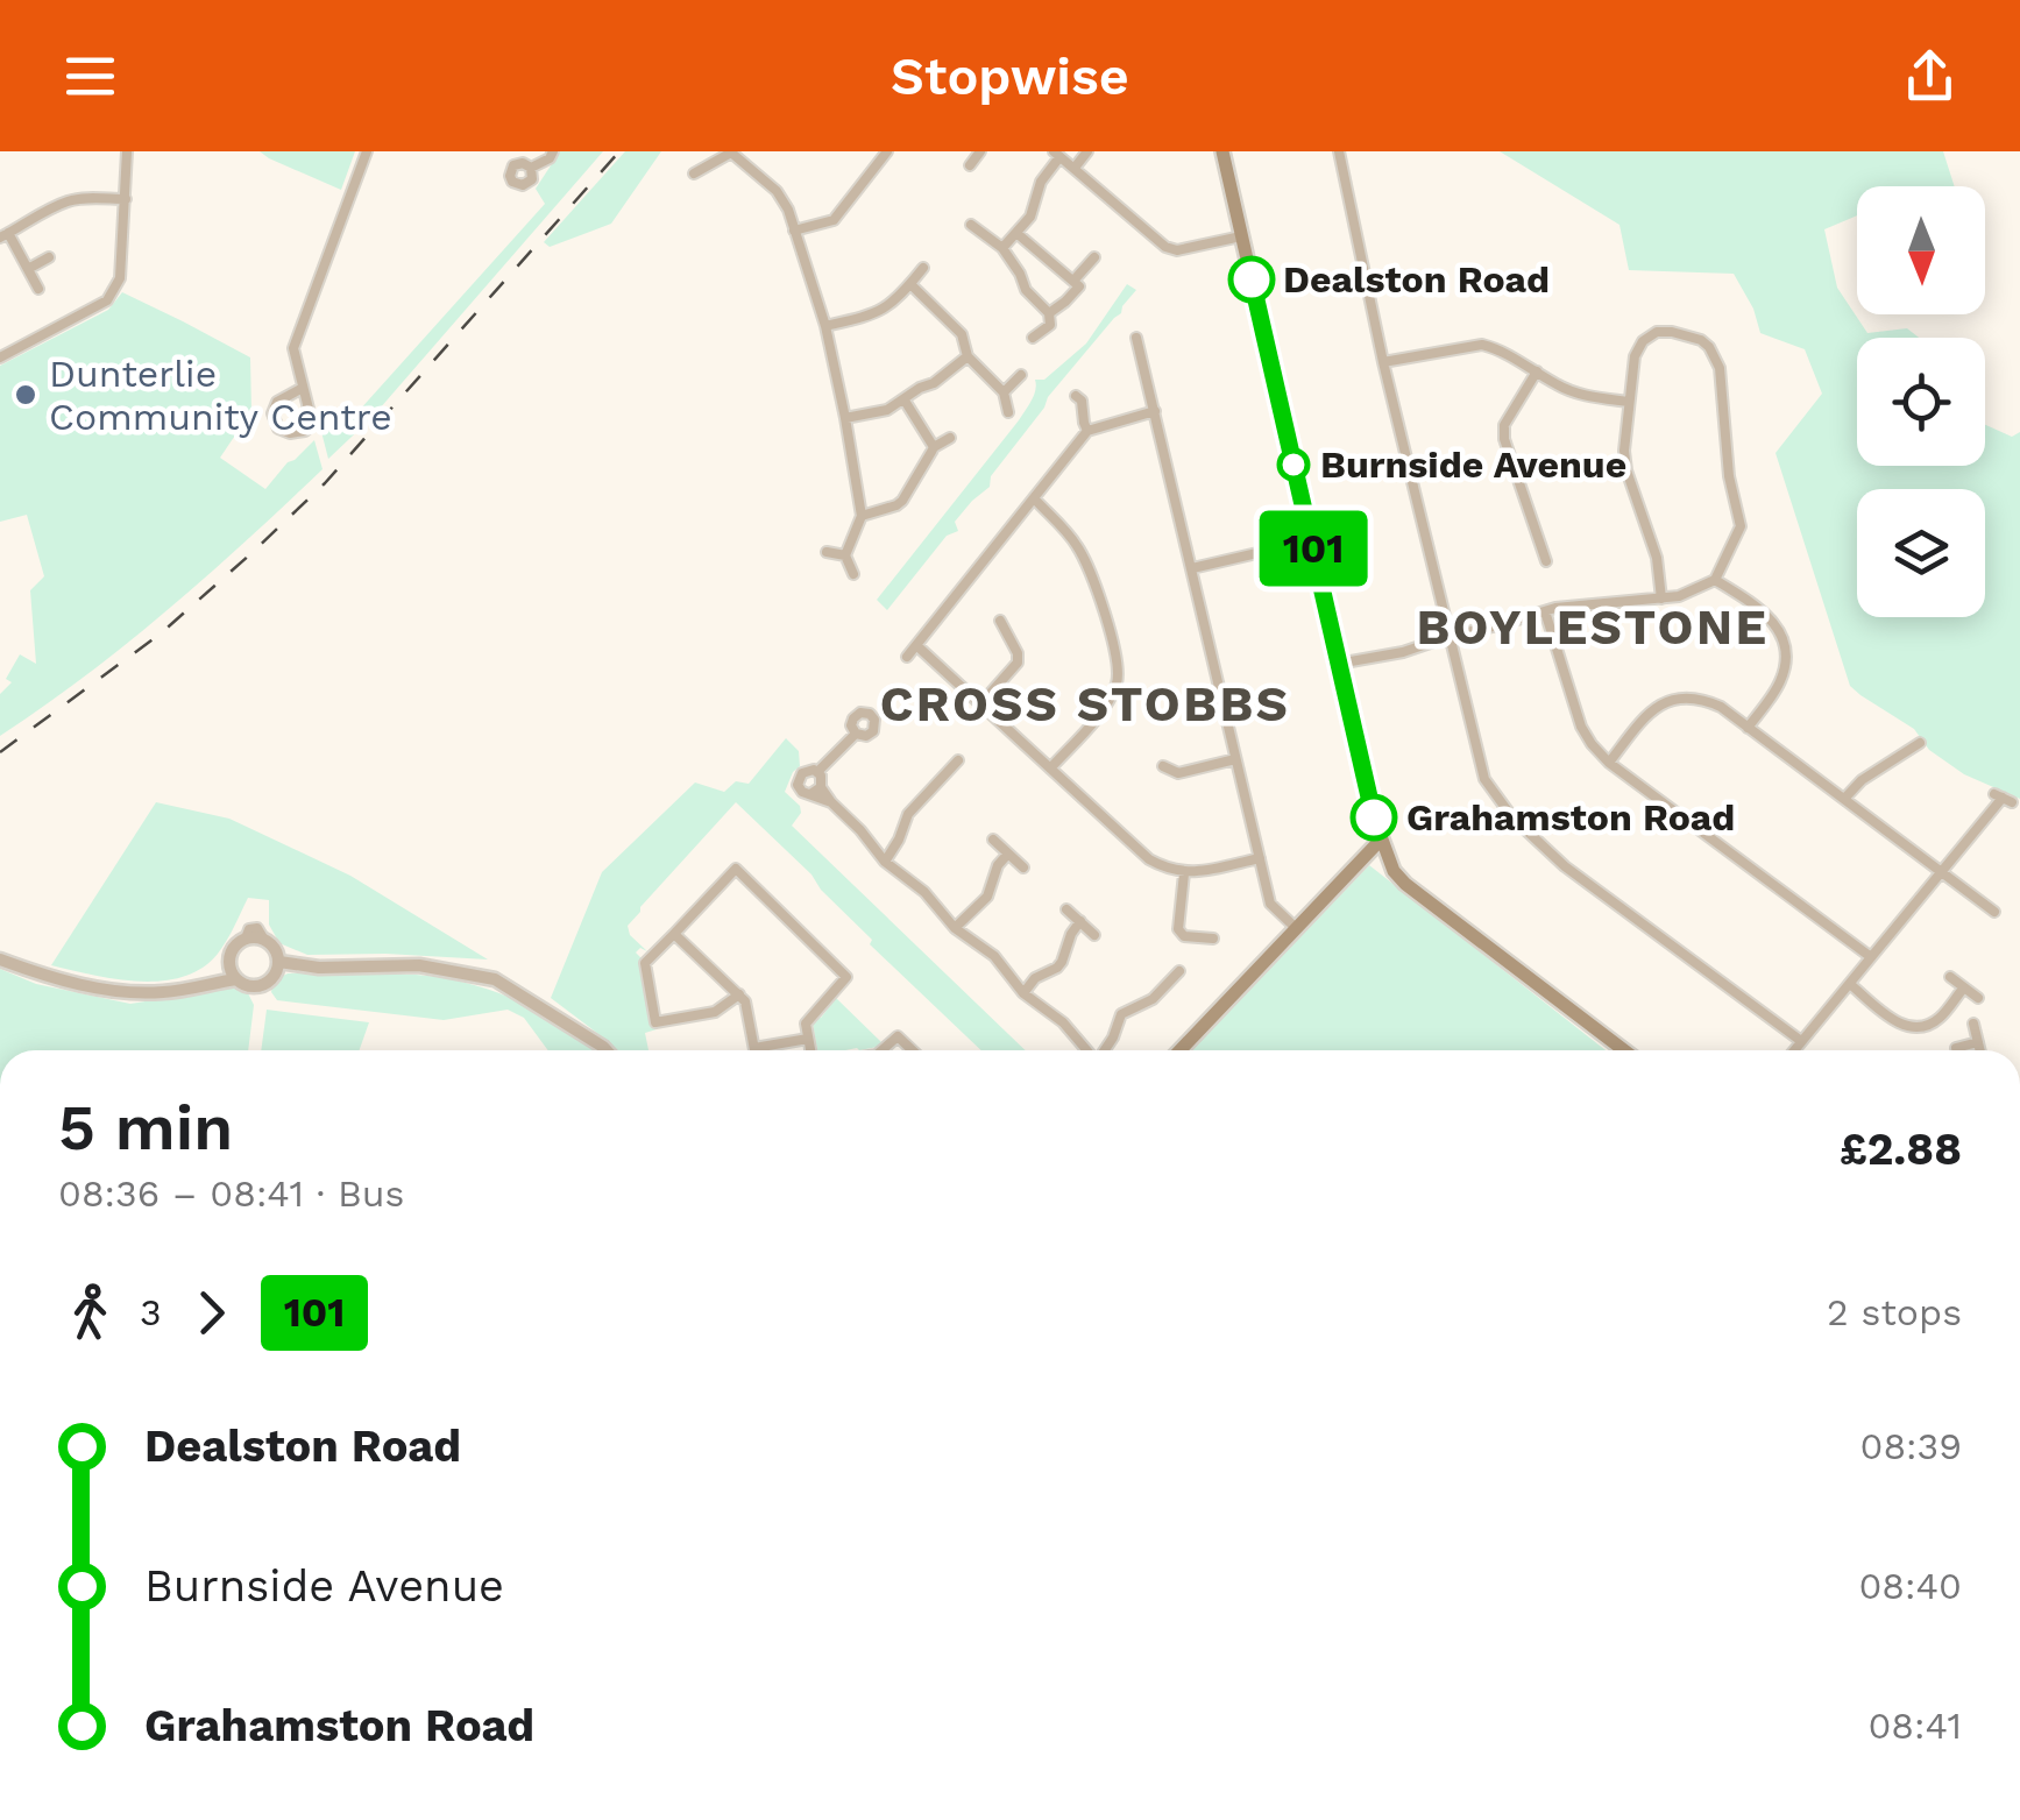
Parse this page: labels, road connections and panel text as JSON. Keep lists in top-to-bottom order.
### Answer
{
  "districts": ["BOYLESTONE", "CROSS STOBBS"],
  "places": [
    "Dealston Road",
    "Dunterlie Community Centre",
    "Burnside Avenue",
    "Grahamston Road"
  ],
  "lines": ["bus line 101"],
  "north": "bottom",
  "page": {
    "header": "Stopwise",
    "on_map": "101",
    "heading": ["5 min", "08:36 – 08:41 · Bus", "£2.88"],
    "legs": ["3", "101", "2 stops"],
    "list": [
      {
        "name": "Dealston Road",
        "value": "08:39"
      },
      {
        "name": "Burnside Avenue",
        "value": "08:40"
      },
      {
        "name": "Grahamston Road",
        "value": "08:41"
      }
    ]
  }
}
